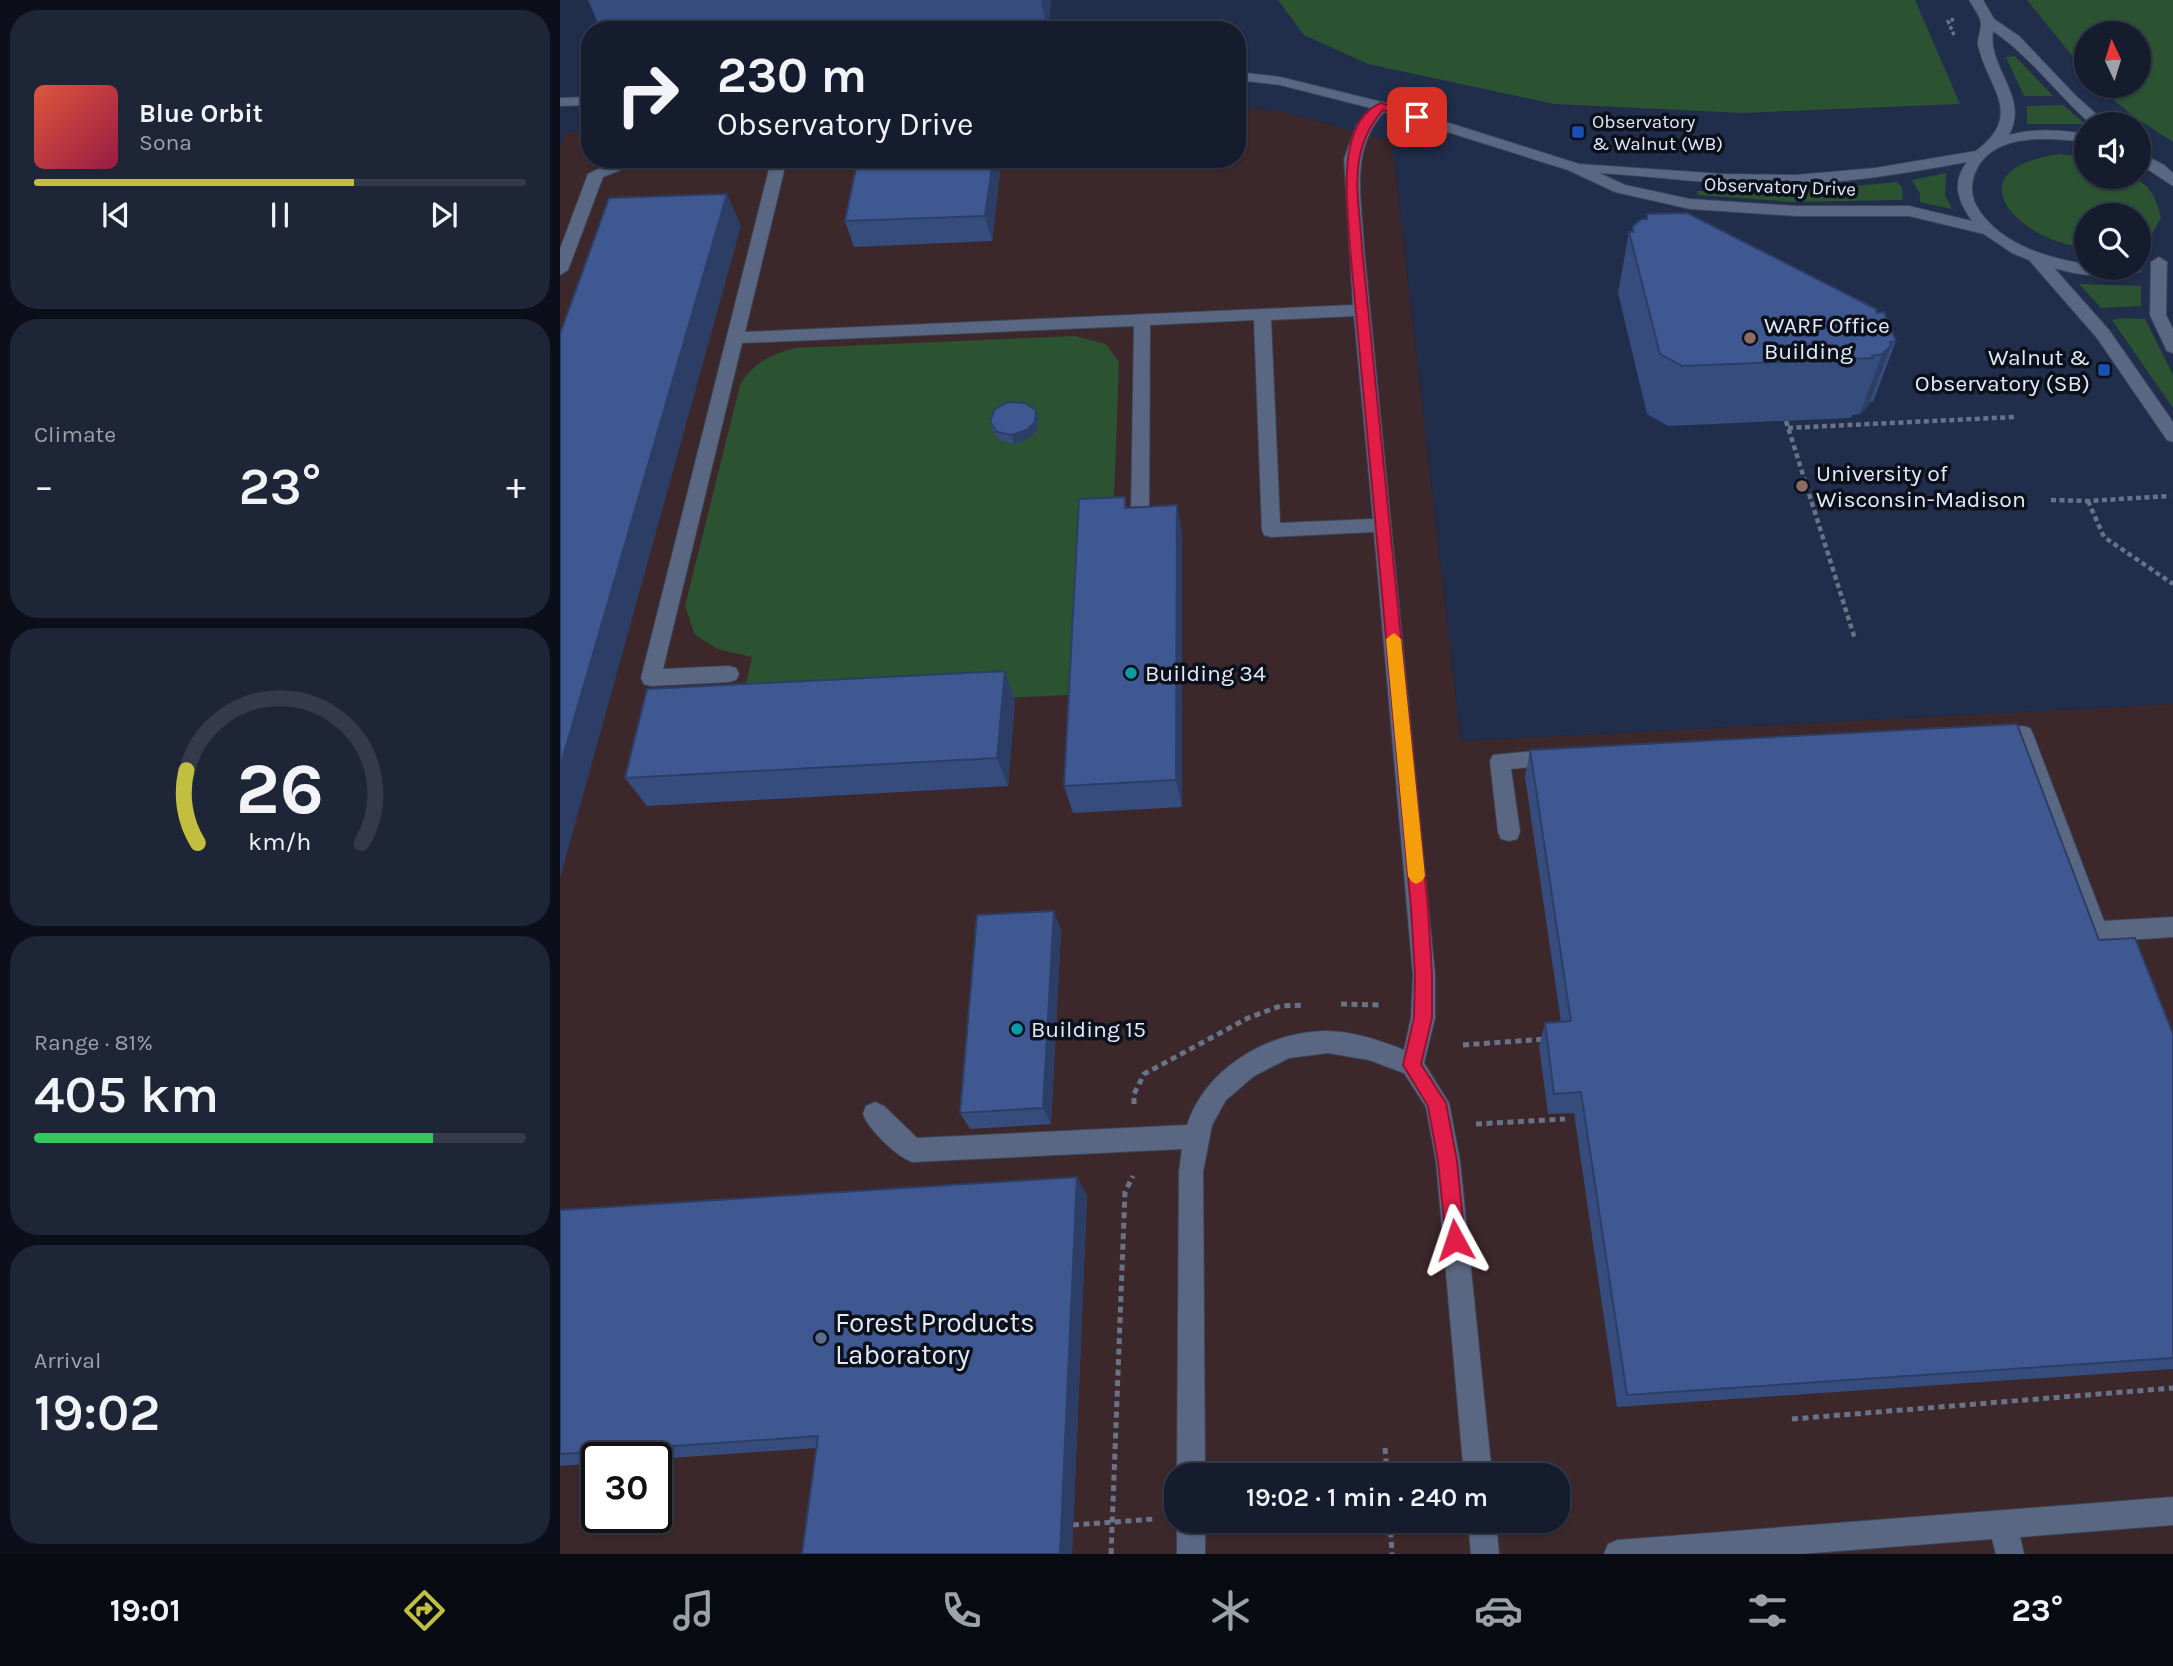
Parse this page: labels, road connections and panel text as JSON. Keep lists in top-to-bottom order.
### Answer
{
  "streets": {
    "street": ["Observatory Drive"]
  },
  "places": {
    "transit": ["Observatory & Walnut (WB)", "Walnut & Observatory (SB)"],
    "other": [
      "WARF Office Building",
      "University of Wisconsin-Madison",
      "Building 34",
      "Building 15",
      "Forest Products Laboratory"
    ]
  },
  "north": "top",
  "page": {
    "turn": ["230 m", "Observatory Drive"],
    "song": ["Blue Orbit", "Sona"],
    "tile": [
      "Climate",
      ["Range · 81%", "405 km"],
      ["Arrival", "19:02"]
    ],
    "heat": ["−", "23°", "+"],
    "limit": "30",
    "trip": "19:02 · 1 min · 240 m",
    "tabs": ["19:01", "23°"],
    "gauge": ["26", "km/h"]
  }
}
